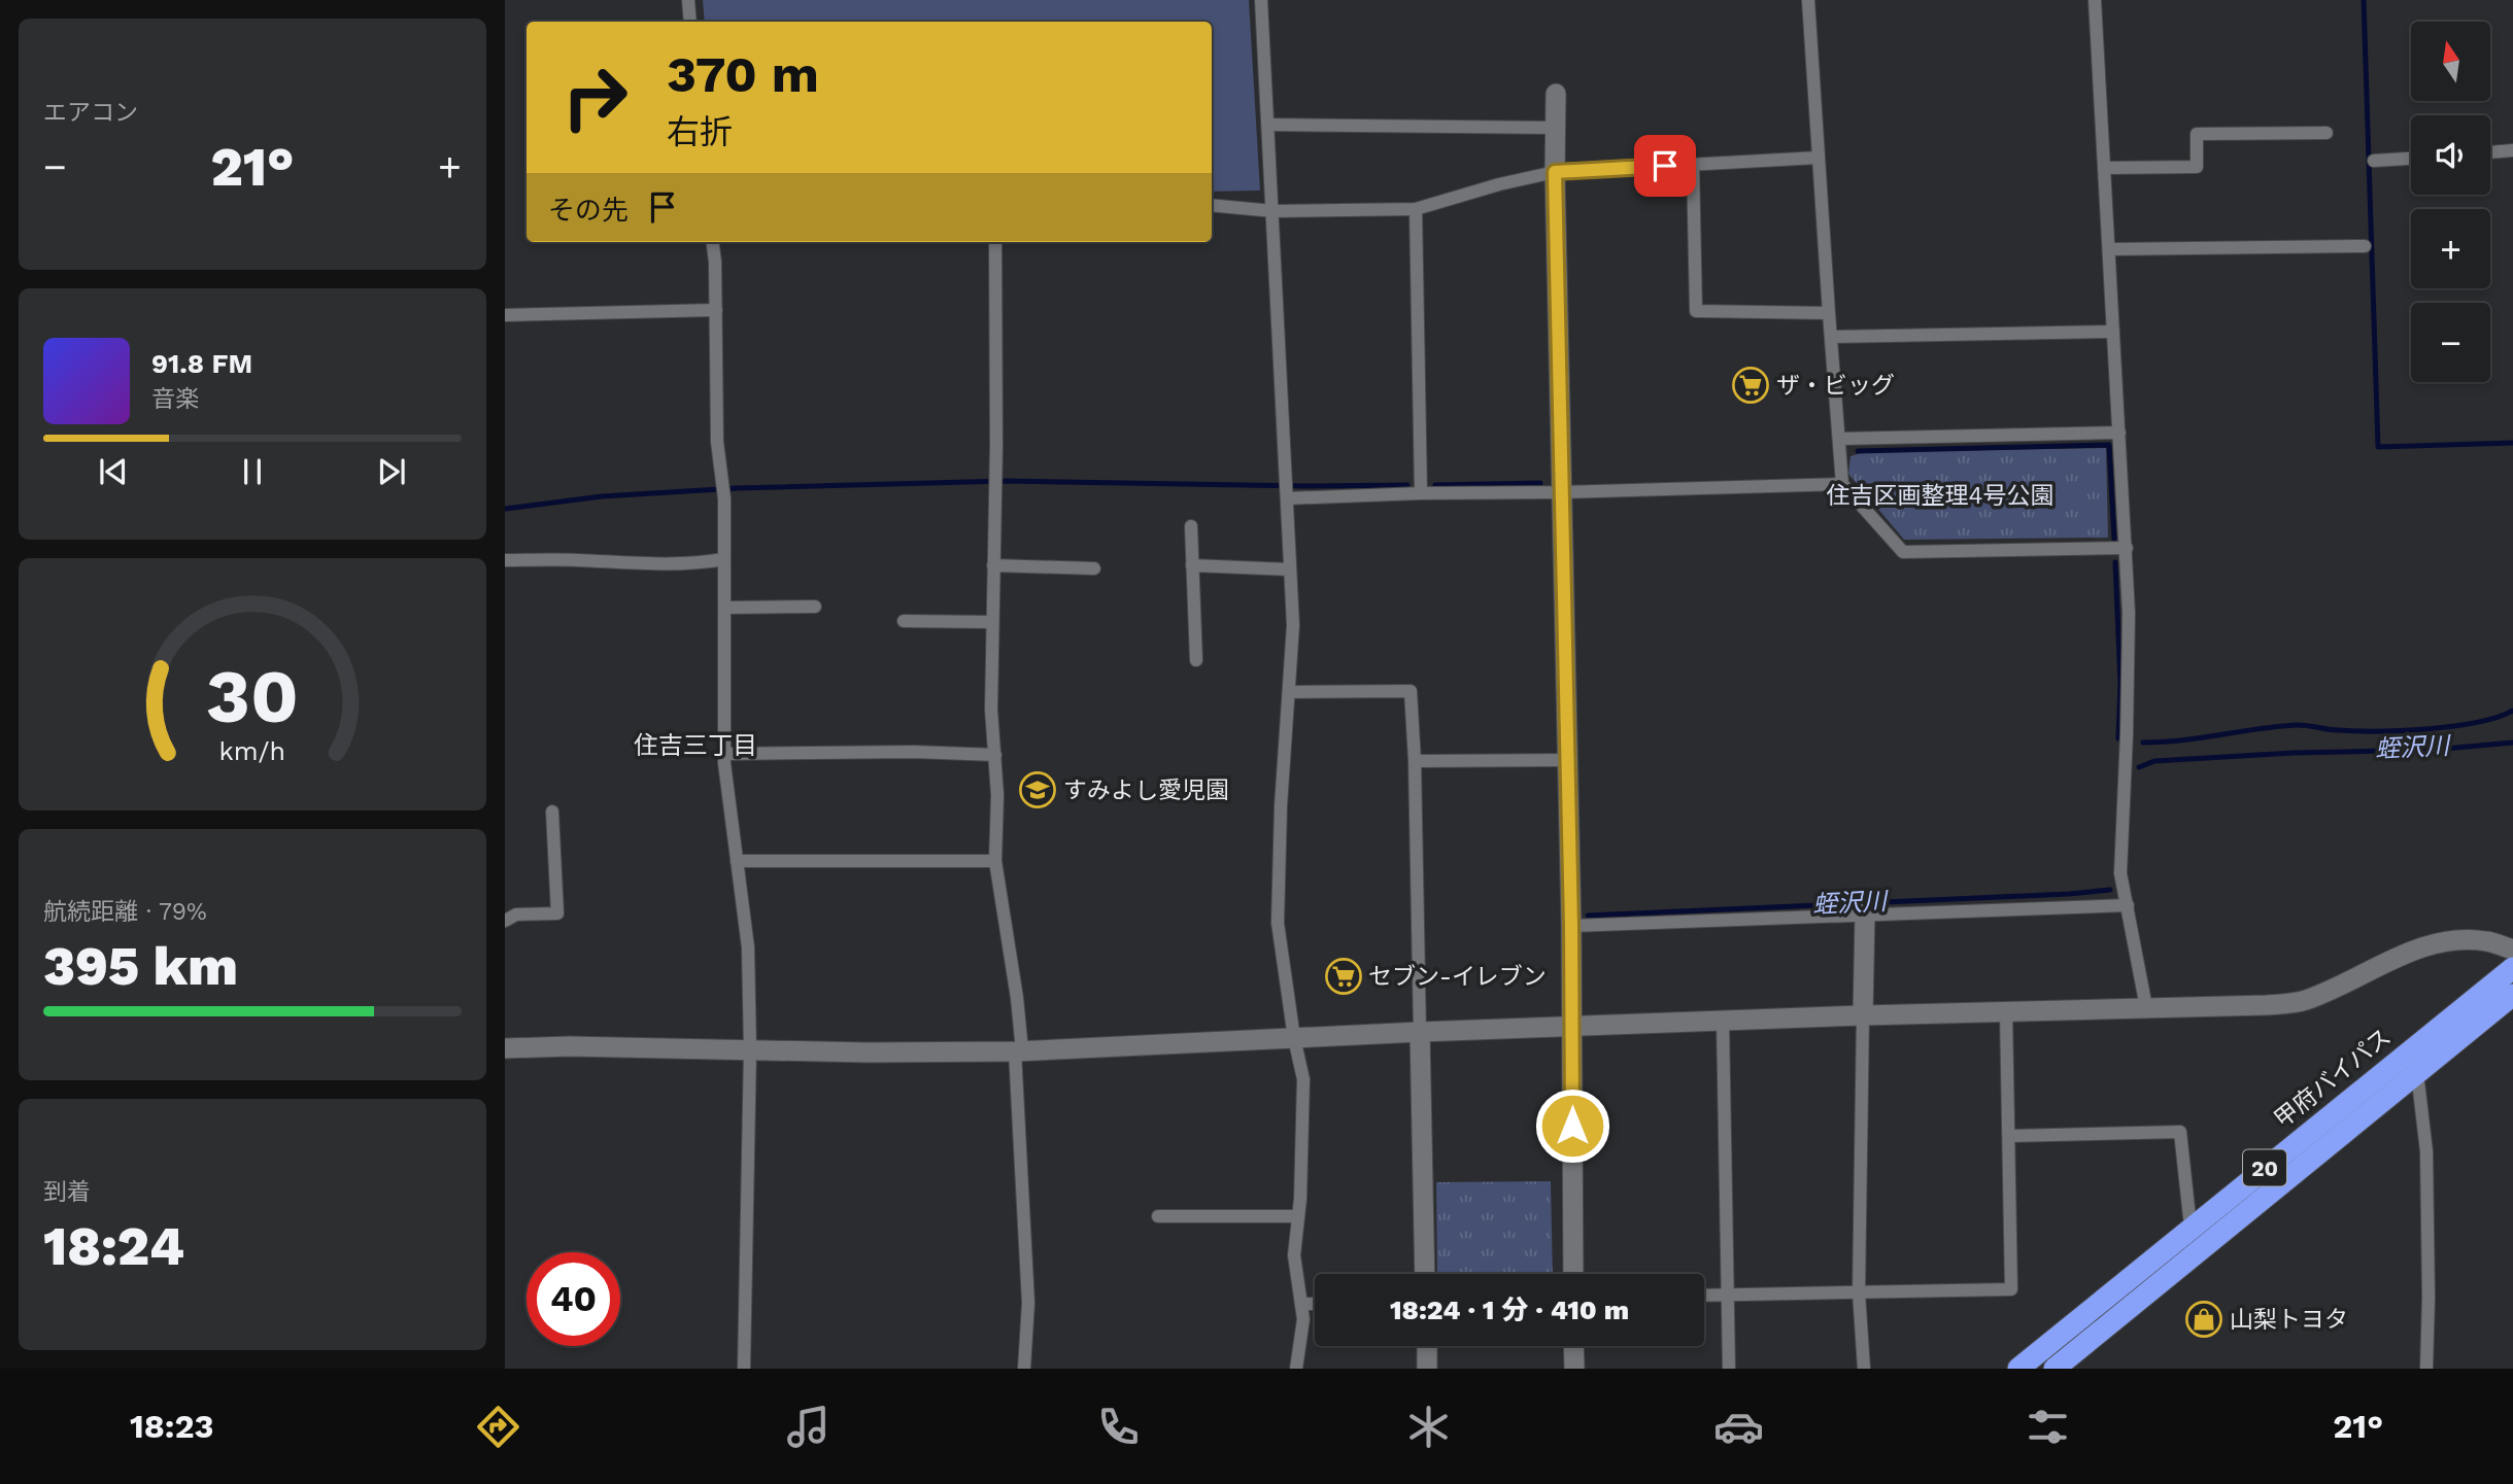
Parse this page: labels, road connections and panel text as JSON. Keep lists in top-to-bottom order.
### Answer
{
  "streets": {
    "highway": ["甲府バイパス", "20"]
  },
  "districts": ["住吉三丁目"],
  "water": ["蛭沢川"],
  "parks": ["住吉区画整理4号公園"],
  "places": {
    "supermarket": ["ザ・ビッグ", "セブン-イレブン"],
    "school or university": ["すみよし愛児園"],
    "shop": ["山梨トヨタ"]
  },
  "north": "top",
  "page": {
    "tile": [
      "エアコン",
      ["航続距離 · 79%", "395 km"],
      ["到着", "18:24"]
    ],
    "map_buttons": ["+", "−"],
    "turn": ["370 m", "右折"],
    "heat": ["−", "21°", "+"],
    "then": "その先",
    "song": ["91.8 FM", "音楽"],
    "limit": "40",
    "trip": "18:24 · 1 分 · 410 m",
    "tabs": ["18:23", "21°"],
    "gauge": ["30", "km/h"]
  }
}
